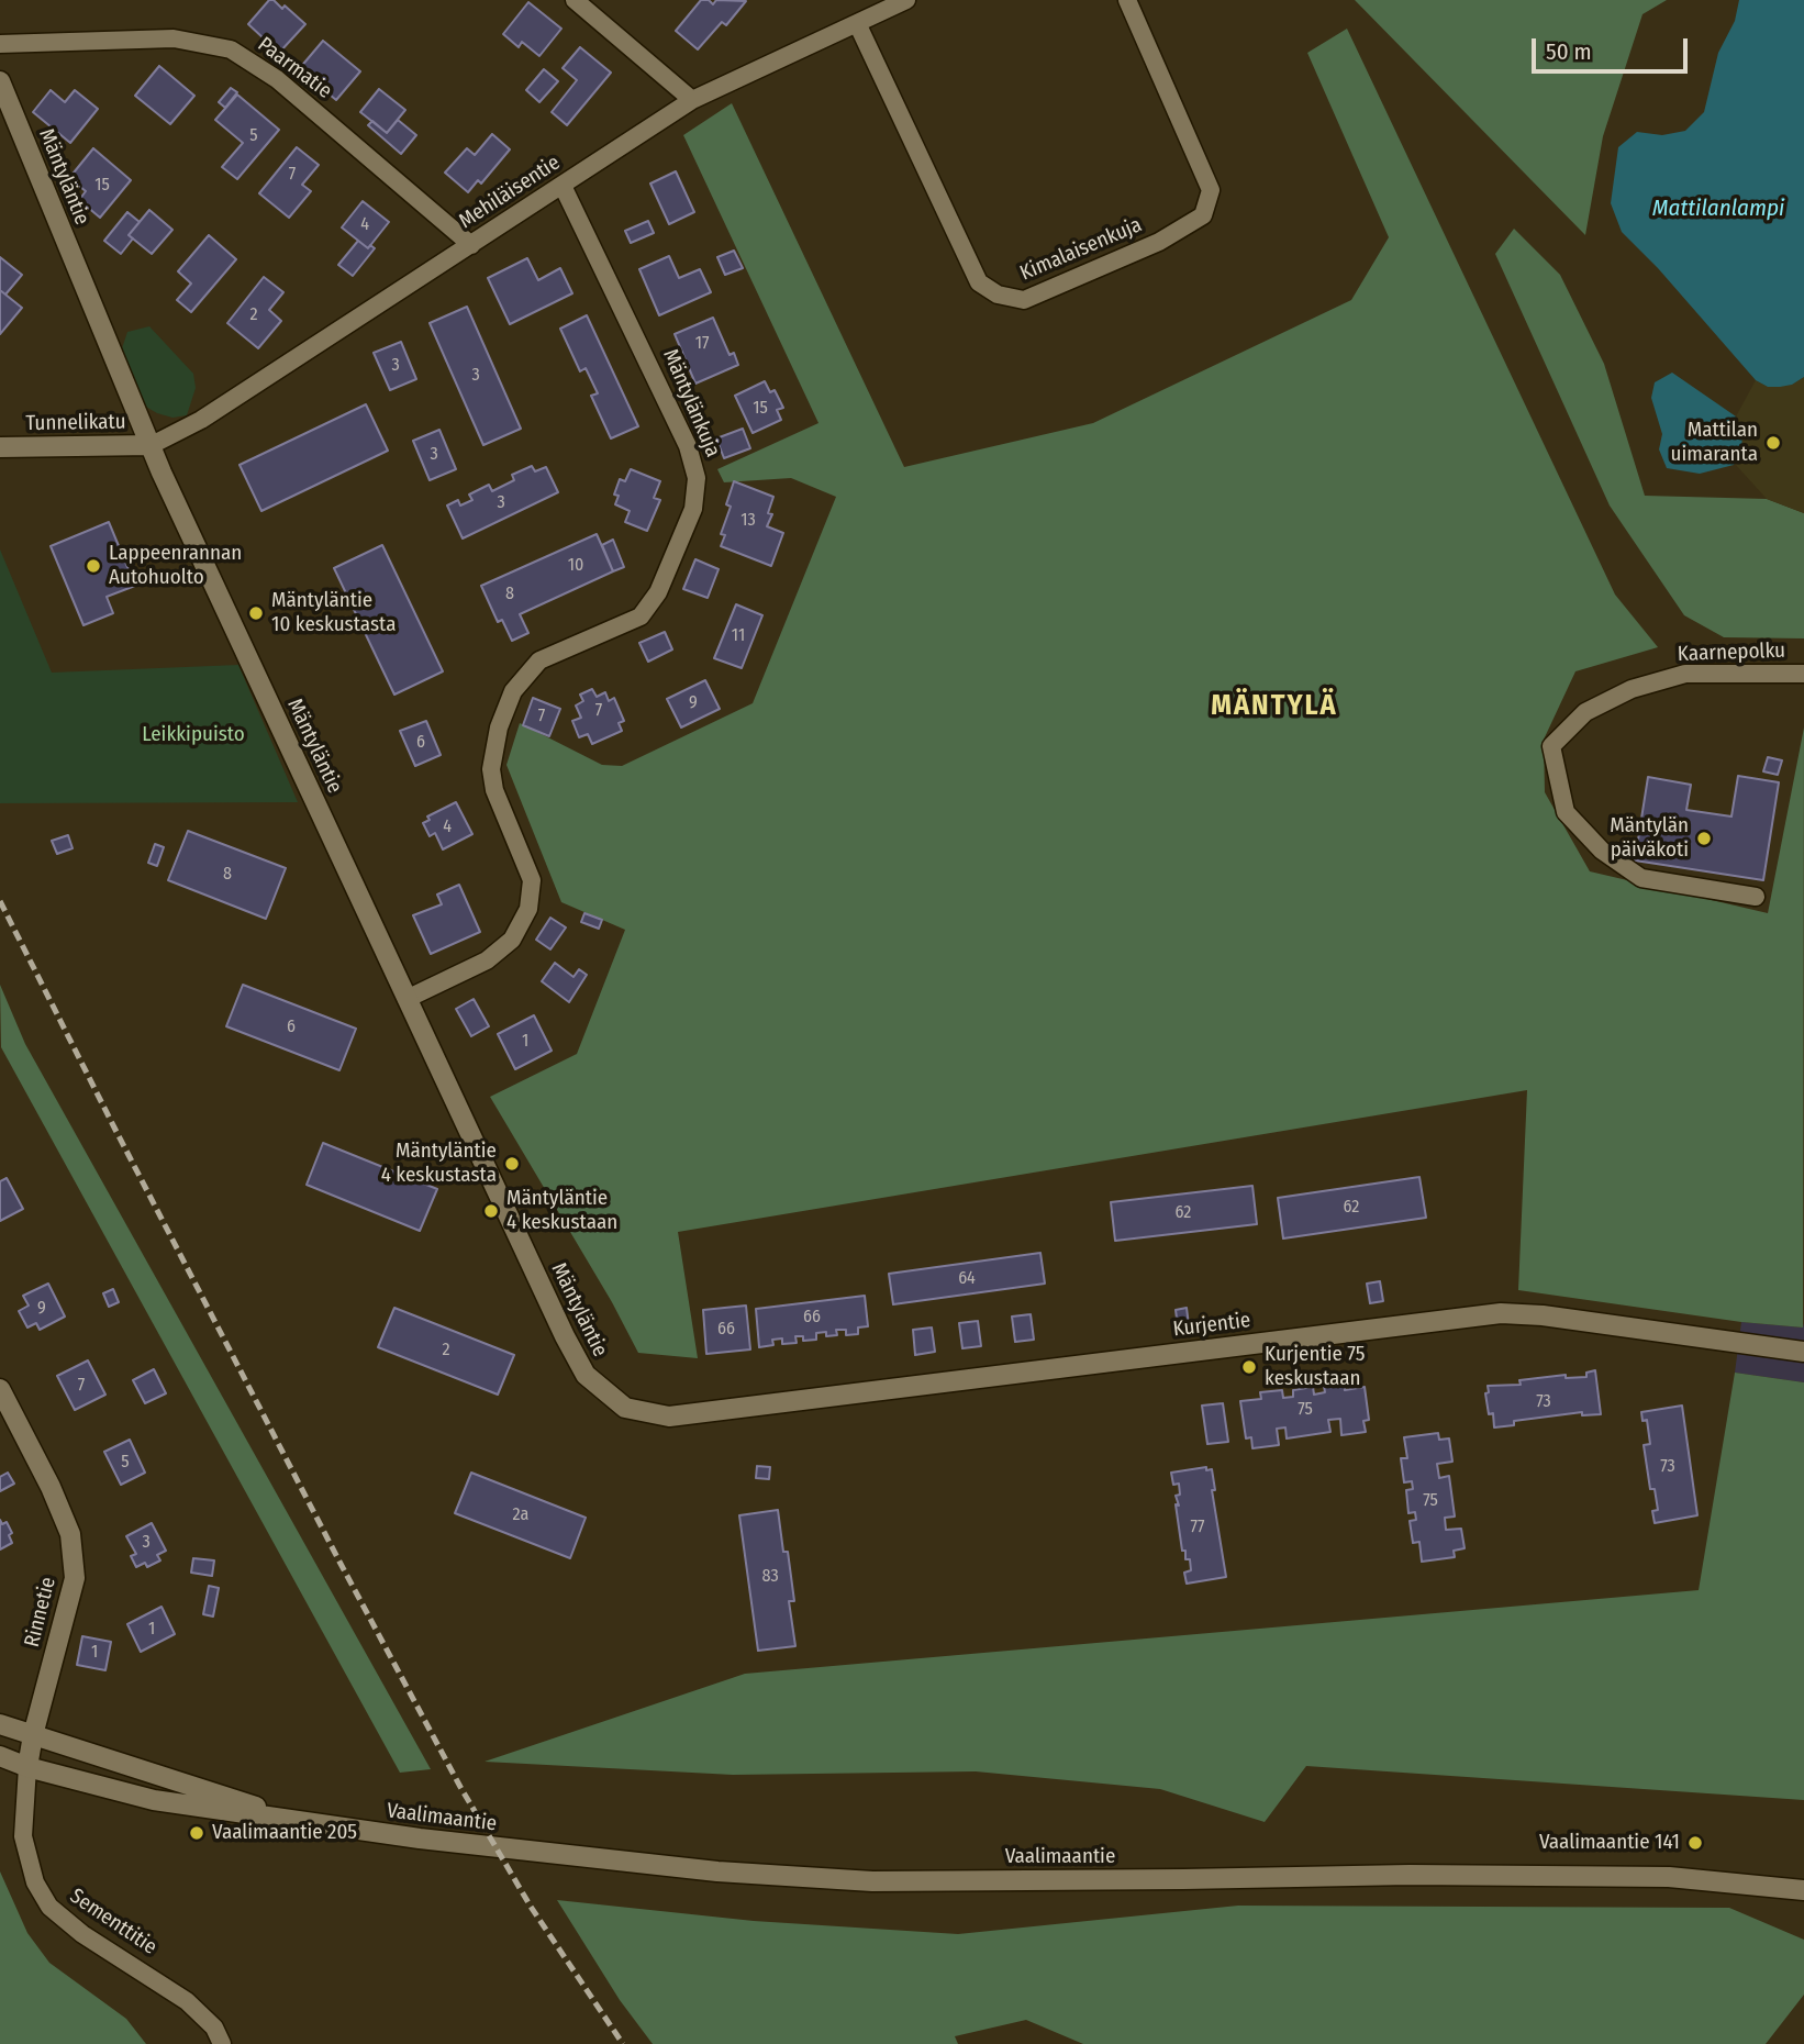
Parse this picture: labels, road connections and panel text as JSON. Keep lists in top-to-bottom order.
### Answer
{
  "streets": {
    "street": [
      "Paarmatie",
      "Mäntyläntie",
      "Mehiläisentie",
      "Kimalaisenkuja",
      "Mäntylänkuja",
      "Tunnelikatu",
      "Kaarnepolku",
      "Kurjentie",
      "Rinnetie",
      "Vaalimaantie",
      "Sementtitie"
    ]
  },
  "crossings": [
    ["Paarmatie", "Mehiläisentie"],
    ["Mäntyläntie", "Mehiläisentie"],
    ["Mäntyläntie", "Mäntylänkuja"],
    ["Mäntyläntie", "Tunnelikatu"],
    ["Mäntyläntie", "Kurjentie"],
    ["Mehiläisentie", "Kimalaisenkuja"],
    ["Mehiläisentie", "Mäntylänkuja"],
    ["Mehiläisentie", "Tunnelikatu"],
    ["Rinnetie", "Vaalimaantie"],
    ["Rinnetie", "Sementtitie"],
    ["Vaalimaantie", "Sementtitie"]
  ],
  "districts": ["MÄNTYLÄ"],
  "water": ["Mattilanlampi"],
  "parks": ["Leikkipuisto"],
  "places": [
    "Mattilan uimaranta",
    "Lappeenrannan Autohuolto",
    "Mäntyläntie 10 keskustasta",
    "Mäntylän päiväkoti",
    "Mäntyläntie 4 keskustasta",
    "Mäntyläntie 4 keskustaan",
    "Kurjentie 75 keskustaan",
    "Vaalimaantie 205",
    "Vaalimaantie 141"
  ],
  "house_numbers": [
    "5",
    "7",
    "15",
    "4",
    "2",
    "17",
    "3",
    "3",
    "15",
    "3",
    "3",
    "13",
    "10",
    "8",
    "11",
    "9",
    "7",
    "7",
    "6",
    "4",
    "8",
    "6",
    "1",
    "62",
    "62",
    "64",
    "9",
    "66",
    "66",
    "2",
    "7",
    "73",
    "75",
    "5",
    "73",
    "75",
    "2a",
    "77",
    "3",
    "83",
    "1",
    "1"
  ],
  "scale_bar": "50 m"
}
